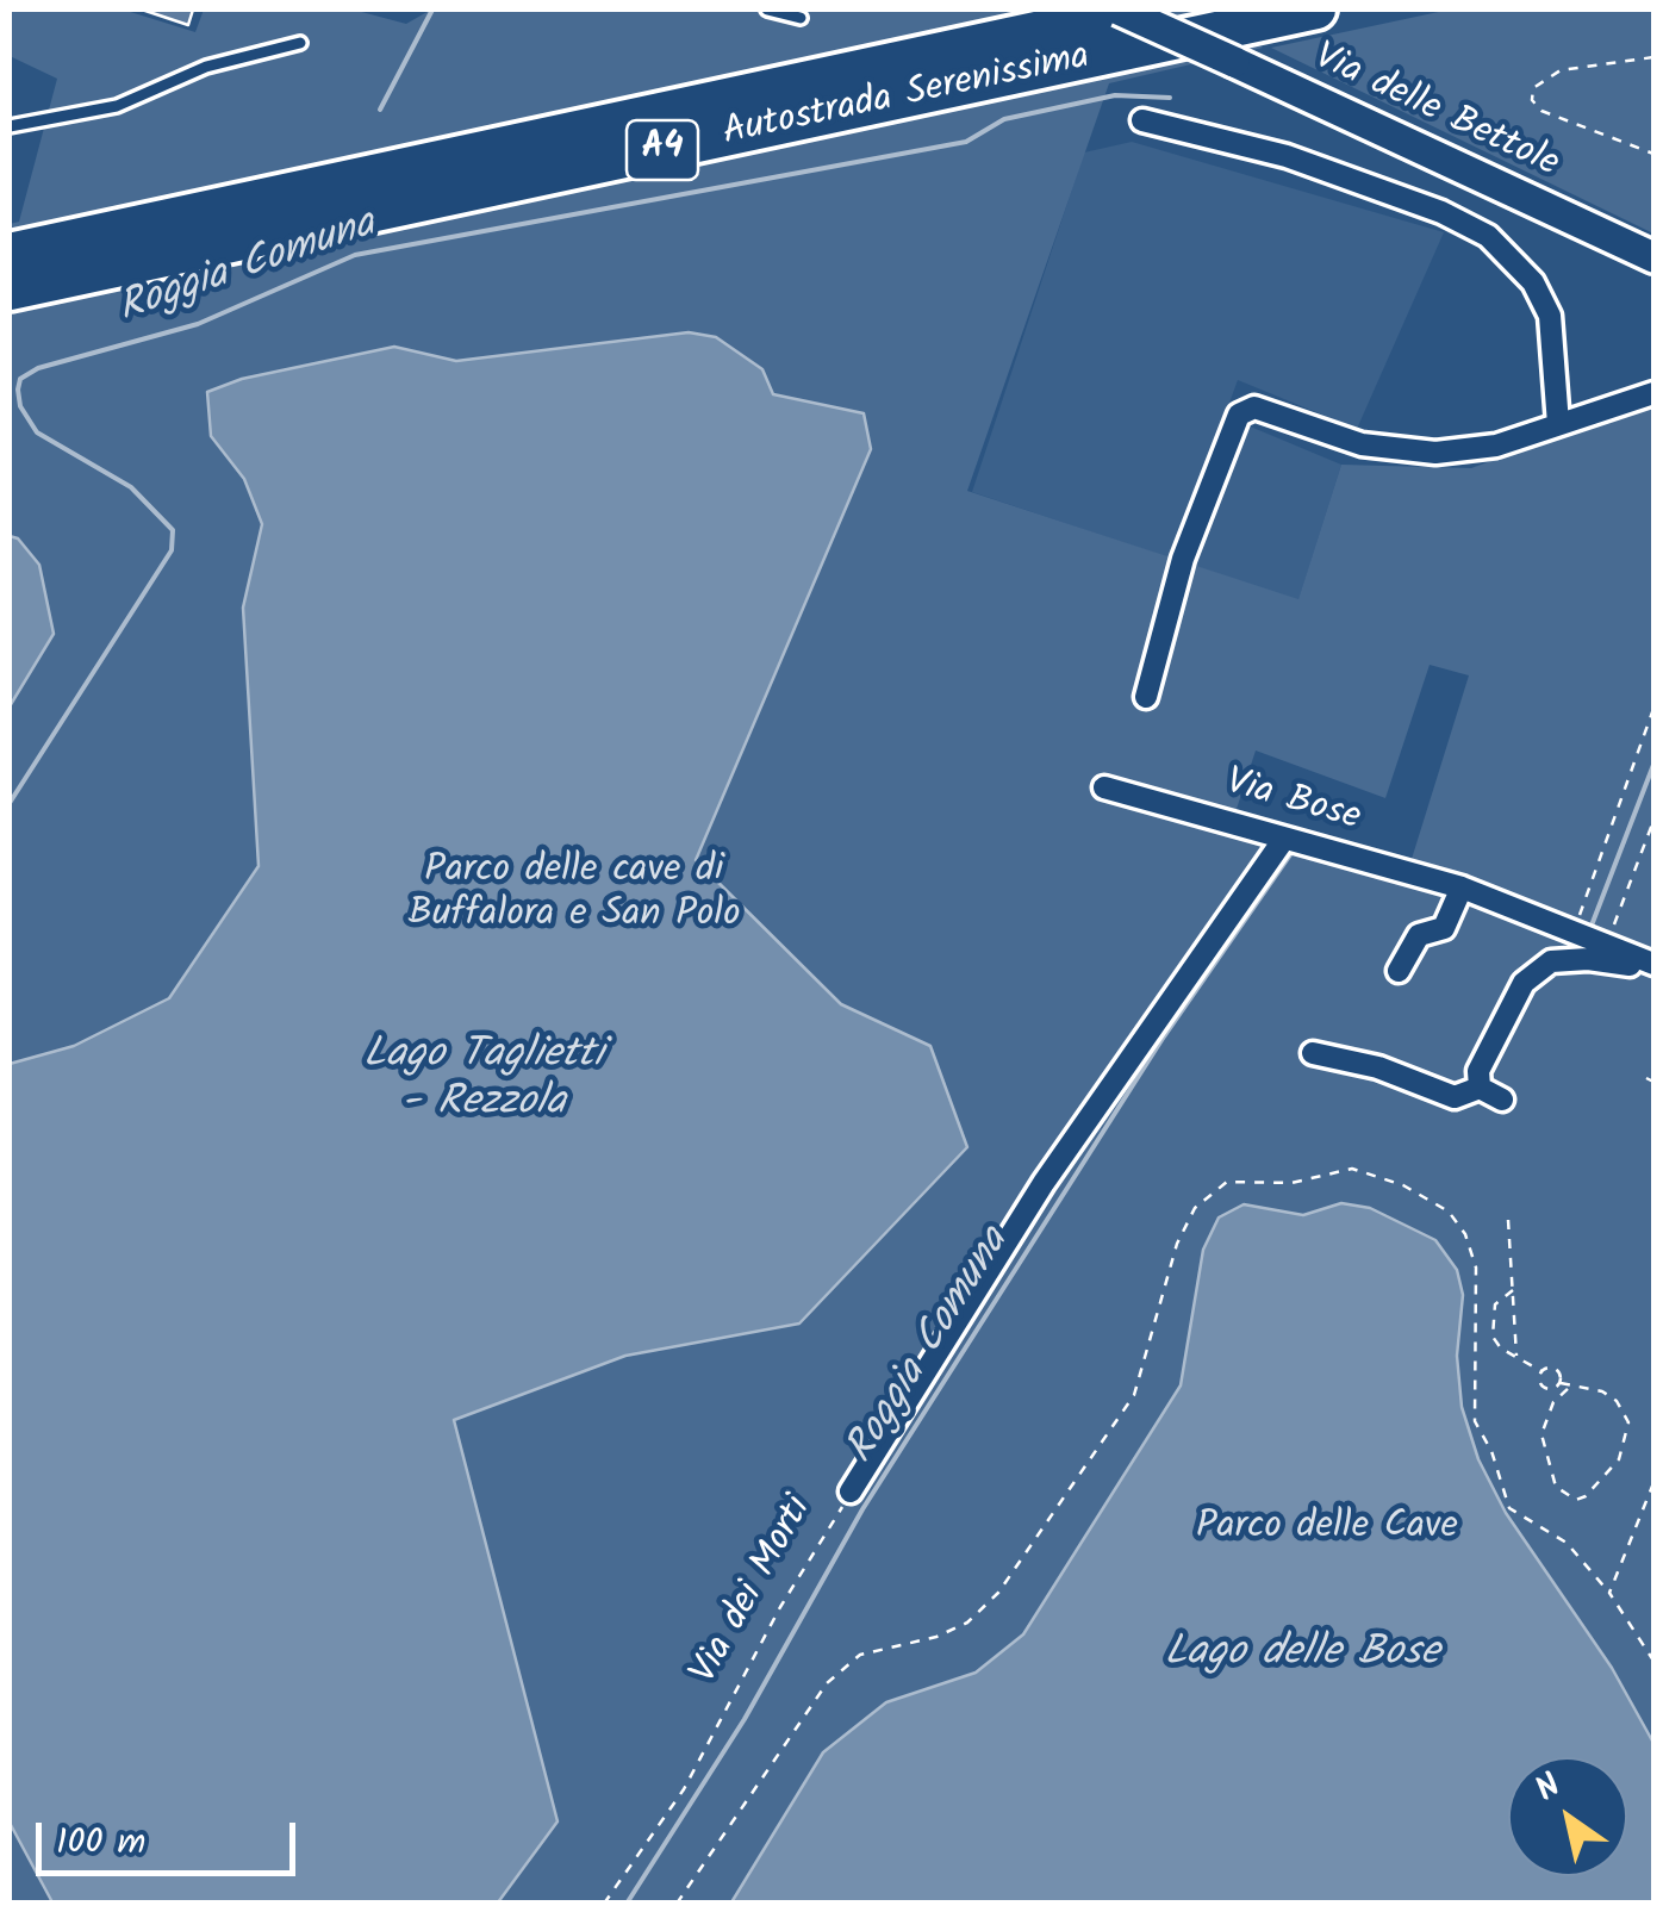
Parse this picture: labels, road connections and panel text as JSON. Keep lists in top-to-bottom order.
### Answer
{
  "streets": {
    "highway": ["Autostrada Serenissima", "A4"],
    "main road": ["Via delle Bettole"],
    "street": ["Via Bose", "Via dei Morti"]
  },
  "crossings": [
    ["Via Bose", "Via dei Morti"]
  ],
  "water": ["Roggia Comuna", "Lago Taglietti - Rezzola", "Lago delle Bose"],
  "parks": ["Parco delle cave di Buffalora e San Polo", "Parco delle Cave"],
  "scale_bar": "100 m",
  "north": "top left"
}
